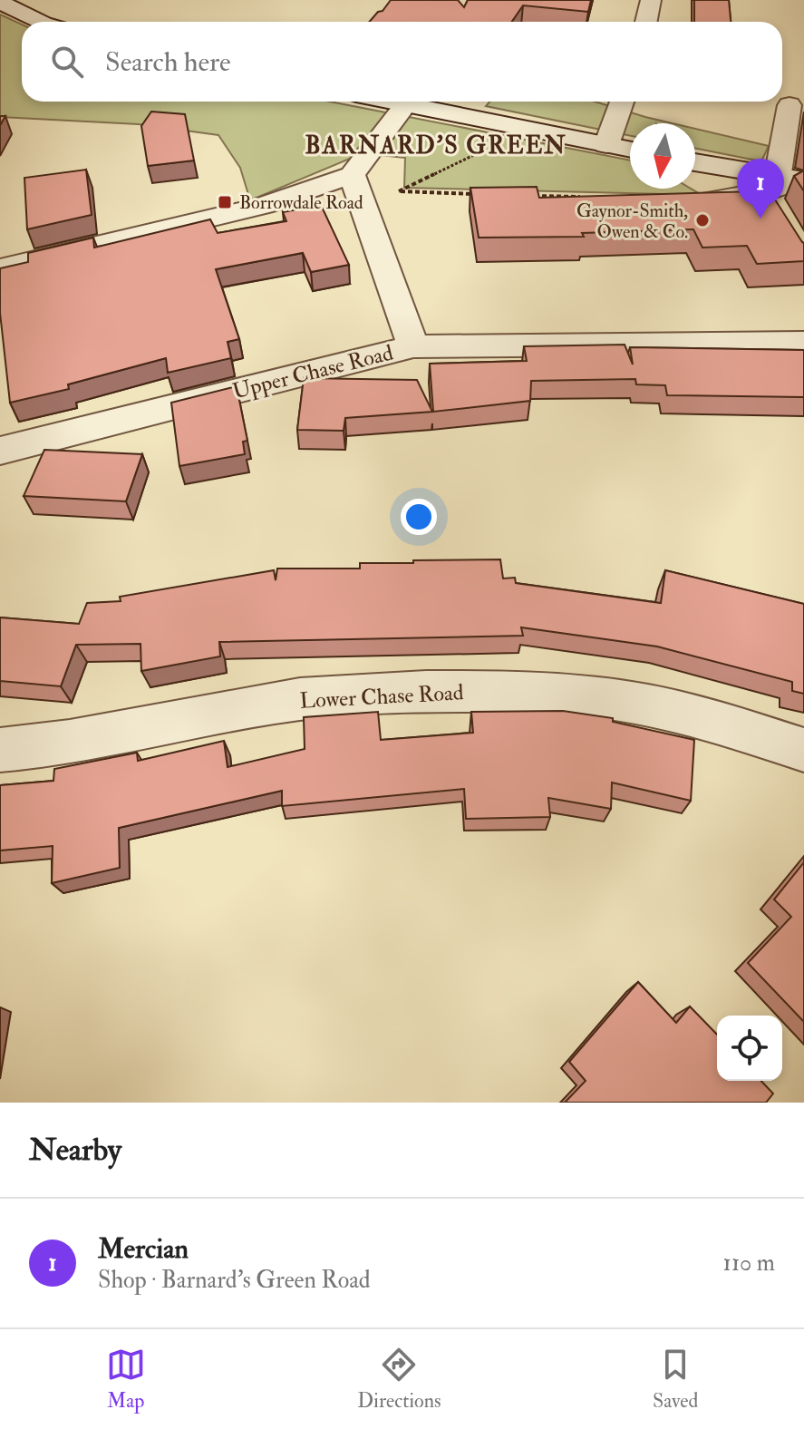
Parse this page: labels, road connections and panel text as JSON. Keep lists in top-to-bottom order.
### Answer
{
  "streets": {
    "street": ["Upper Chase Road", "Lower Chase Road"]
  },
  "districts": ["BARNARD'S GREEN"],
  "places": {
    "transit": ["Borrowdale Road"],
    "other": ["Gaynor-Smith, Owen & Co."]
  },
  "north": "bottom",
  "page": {
    "search": "Search here",
    "pins": "1",
    "heading": "Nearby",
    "list": [
      {
        "mark": "1",
        "name": "Mercian",
        "note": "Shop · Barnard's Green Road",
        "value": "110 m"
      }
    ],
    "nav": ["Map", "Directions", "Saved"]
  }
}
